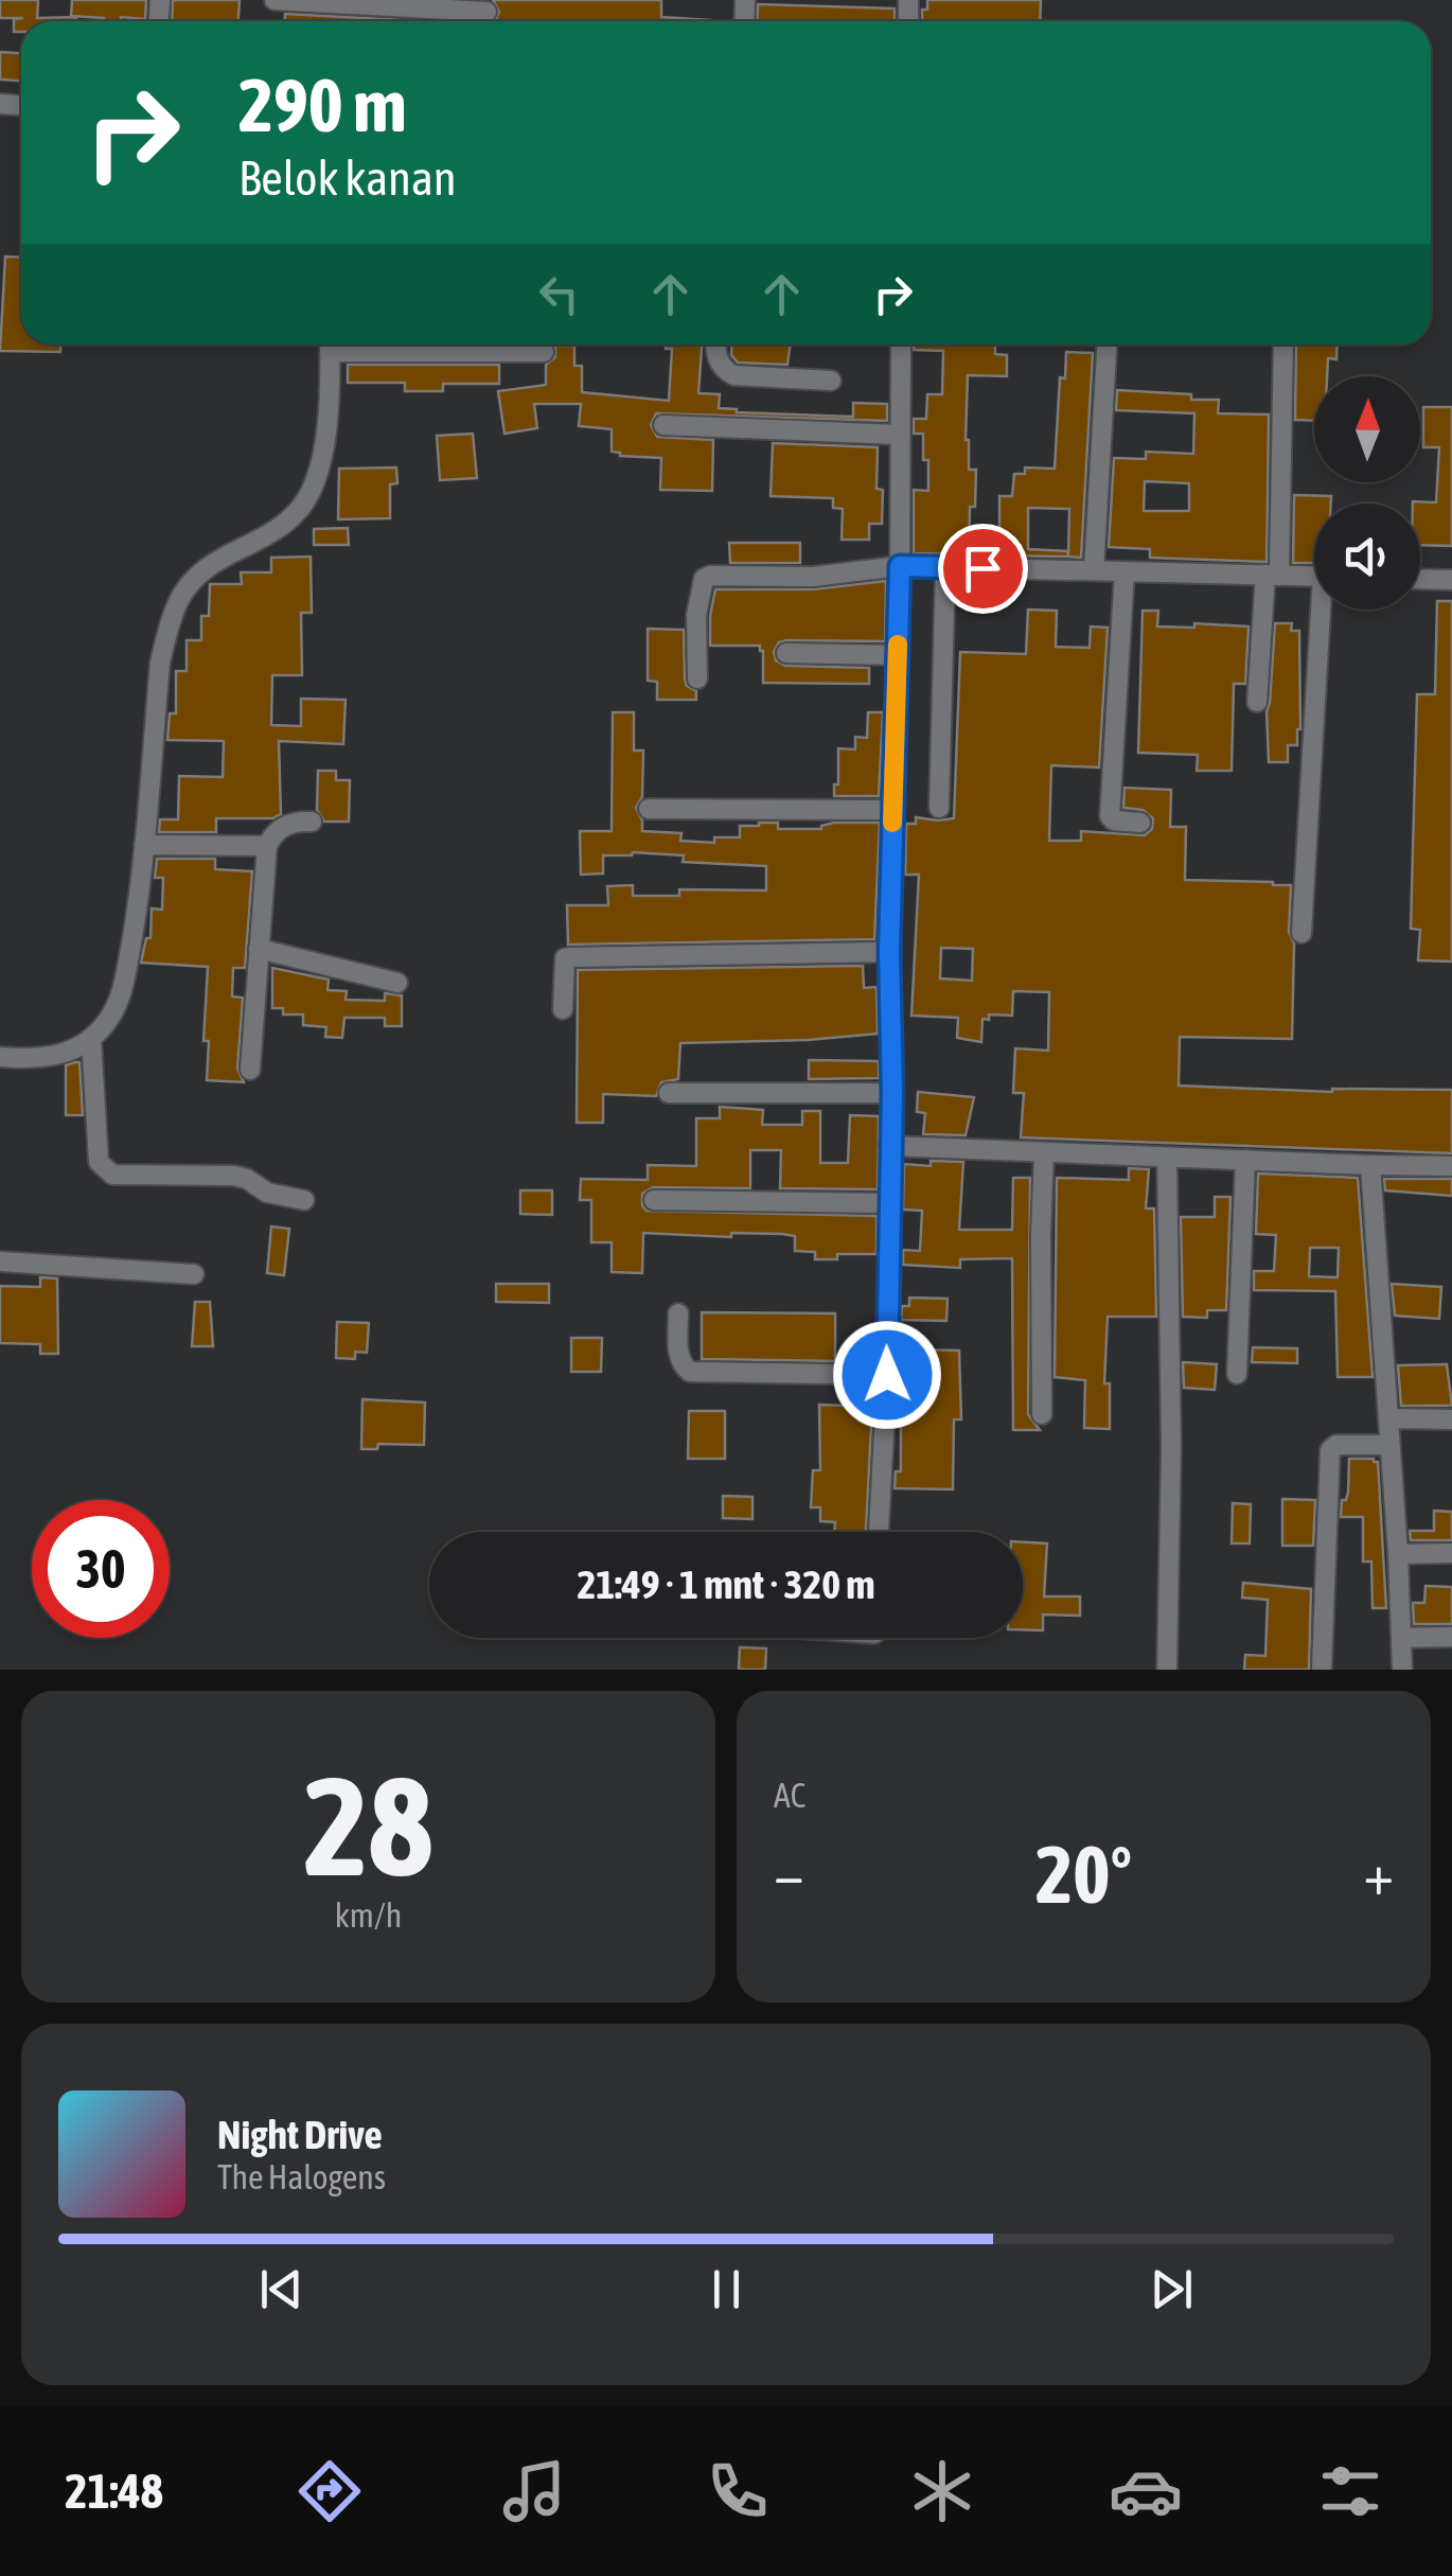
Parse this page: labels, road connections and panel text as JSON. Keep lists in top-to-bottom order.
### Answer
{
  "north": "top",
  "page": {
    "turn": ["290 m", "Belok kanan"],
    "limit": "30",
    "trip": "21:49 · 1 mnt · 320 m",
    "tile": [
      ["28", "km/h"],
      "AC"
    ],
    "heat": ["−", "20°", "+"],
    "song": ["Night Drive", "The Halogens"],
    "tabs": "21:48"
  }
}
